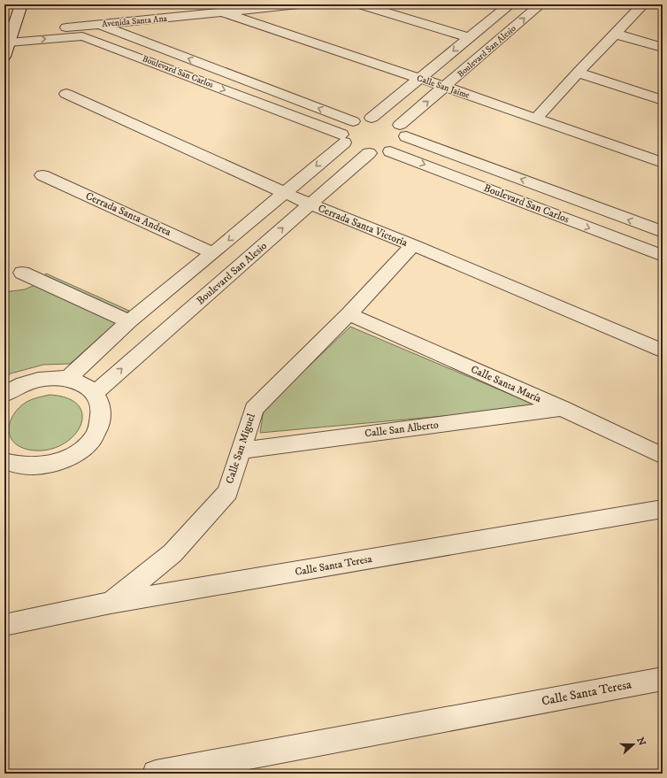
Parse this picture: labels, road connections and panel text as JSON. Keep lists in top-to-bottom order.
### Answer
{
  "streets": {
    "street": [
      "Avenida Santa Ana",
      "Boulevard San Alesio",
      "Boulevard San Carlos",
      "Calle San Jaime",
      "Cerrada Santa Andrea",
      "Cerrada Santa Victoria",
      "Calle Santa María",
      "Calle San Alberto",
      "Calle San Miguel",
      "Calle Santa Teresa"
    ]
  },
  "crossings": [
    ["Avenida Santa Ana", "Boulevard San Carlos"],
    ["Avenida Santa Ana", "Calle San Jaime"],
    ["Boulevard San Alesio", "Boulevard San Carlos"],
    ["Boulevard San Alesio", "Calle San Jaime"],
    ["Boulevard San Alesio", "Cerrada Santa Victoria"],
    ["Cerrada Santa Victoria", "Calle San Miguel"],
    ["Calle Santa María", "Calle San Alberto"],
    ["Calle Santa María", "Calle San Miguel"],
    ["Calle San Alberto", "Calle San Miguel"],
    ["Calle San Miguel", "Calle Santa Teresa"]
  ],
  "north": "right"
}
